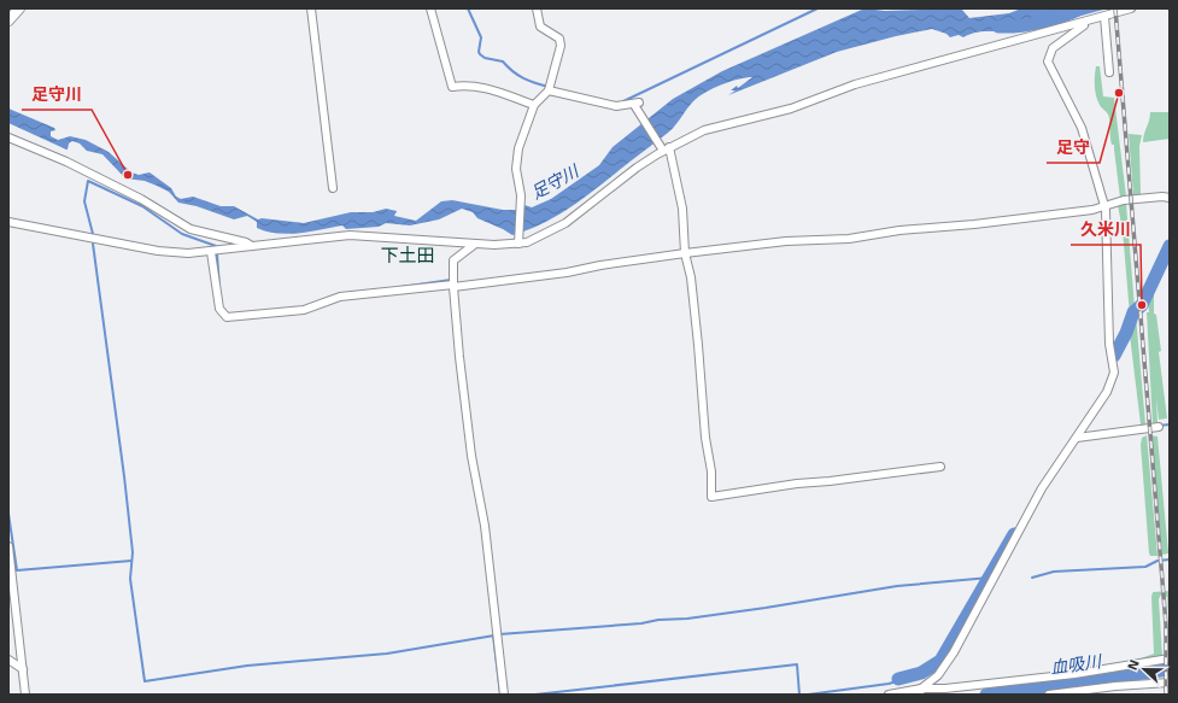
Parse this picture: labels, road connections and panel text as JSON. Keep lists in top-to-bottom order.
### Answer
{
  "districts": ["下土田"],
  "water": ["足守川", "血吸川"],
  "places": ["足守", "足守川", "久米川"],
  "north": "left"
}
